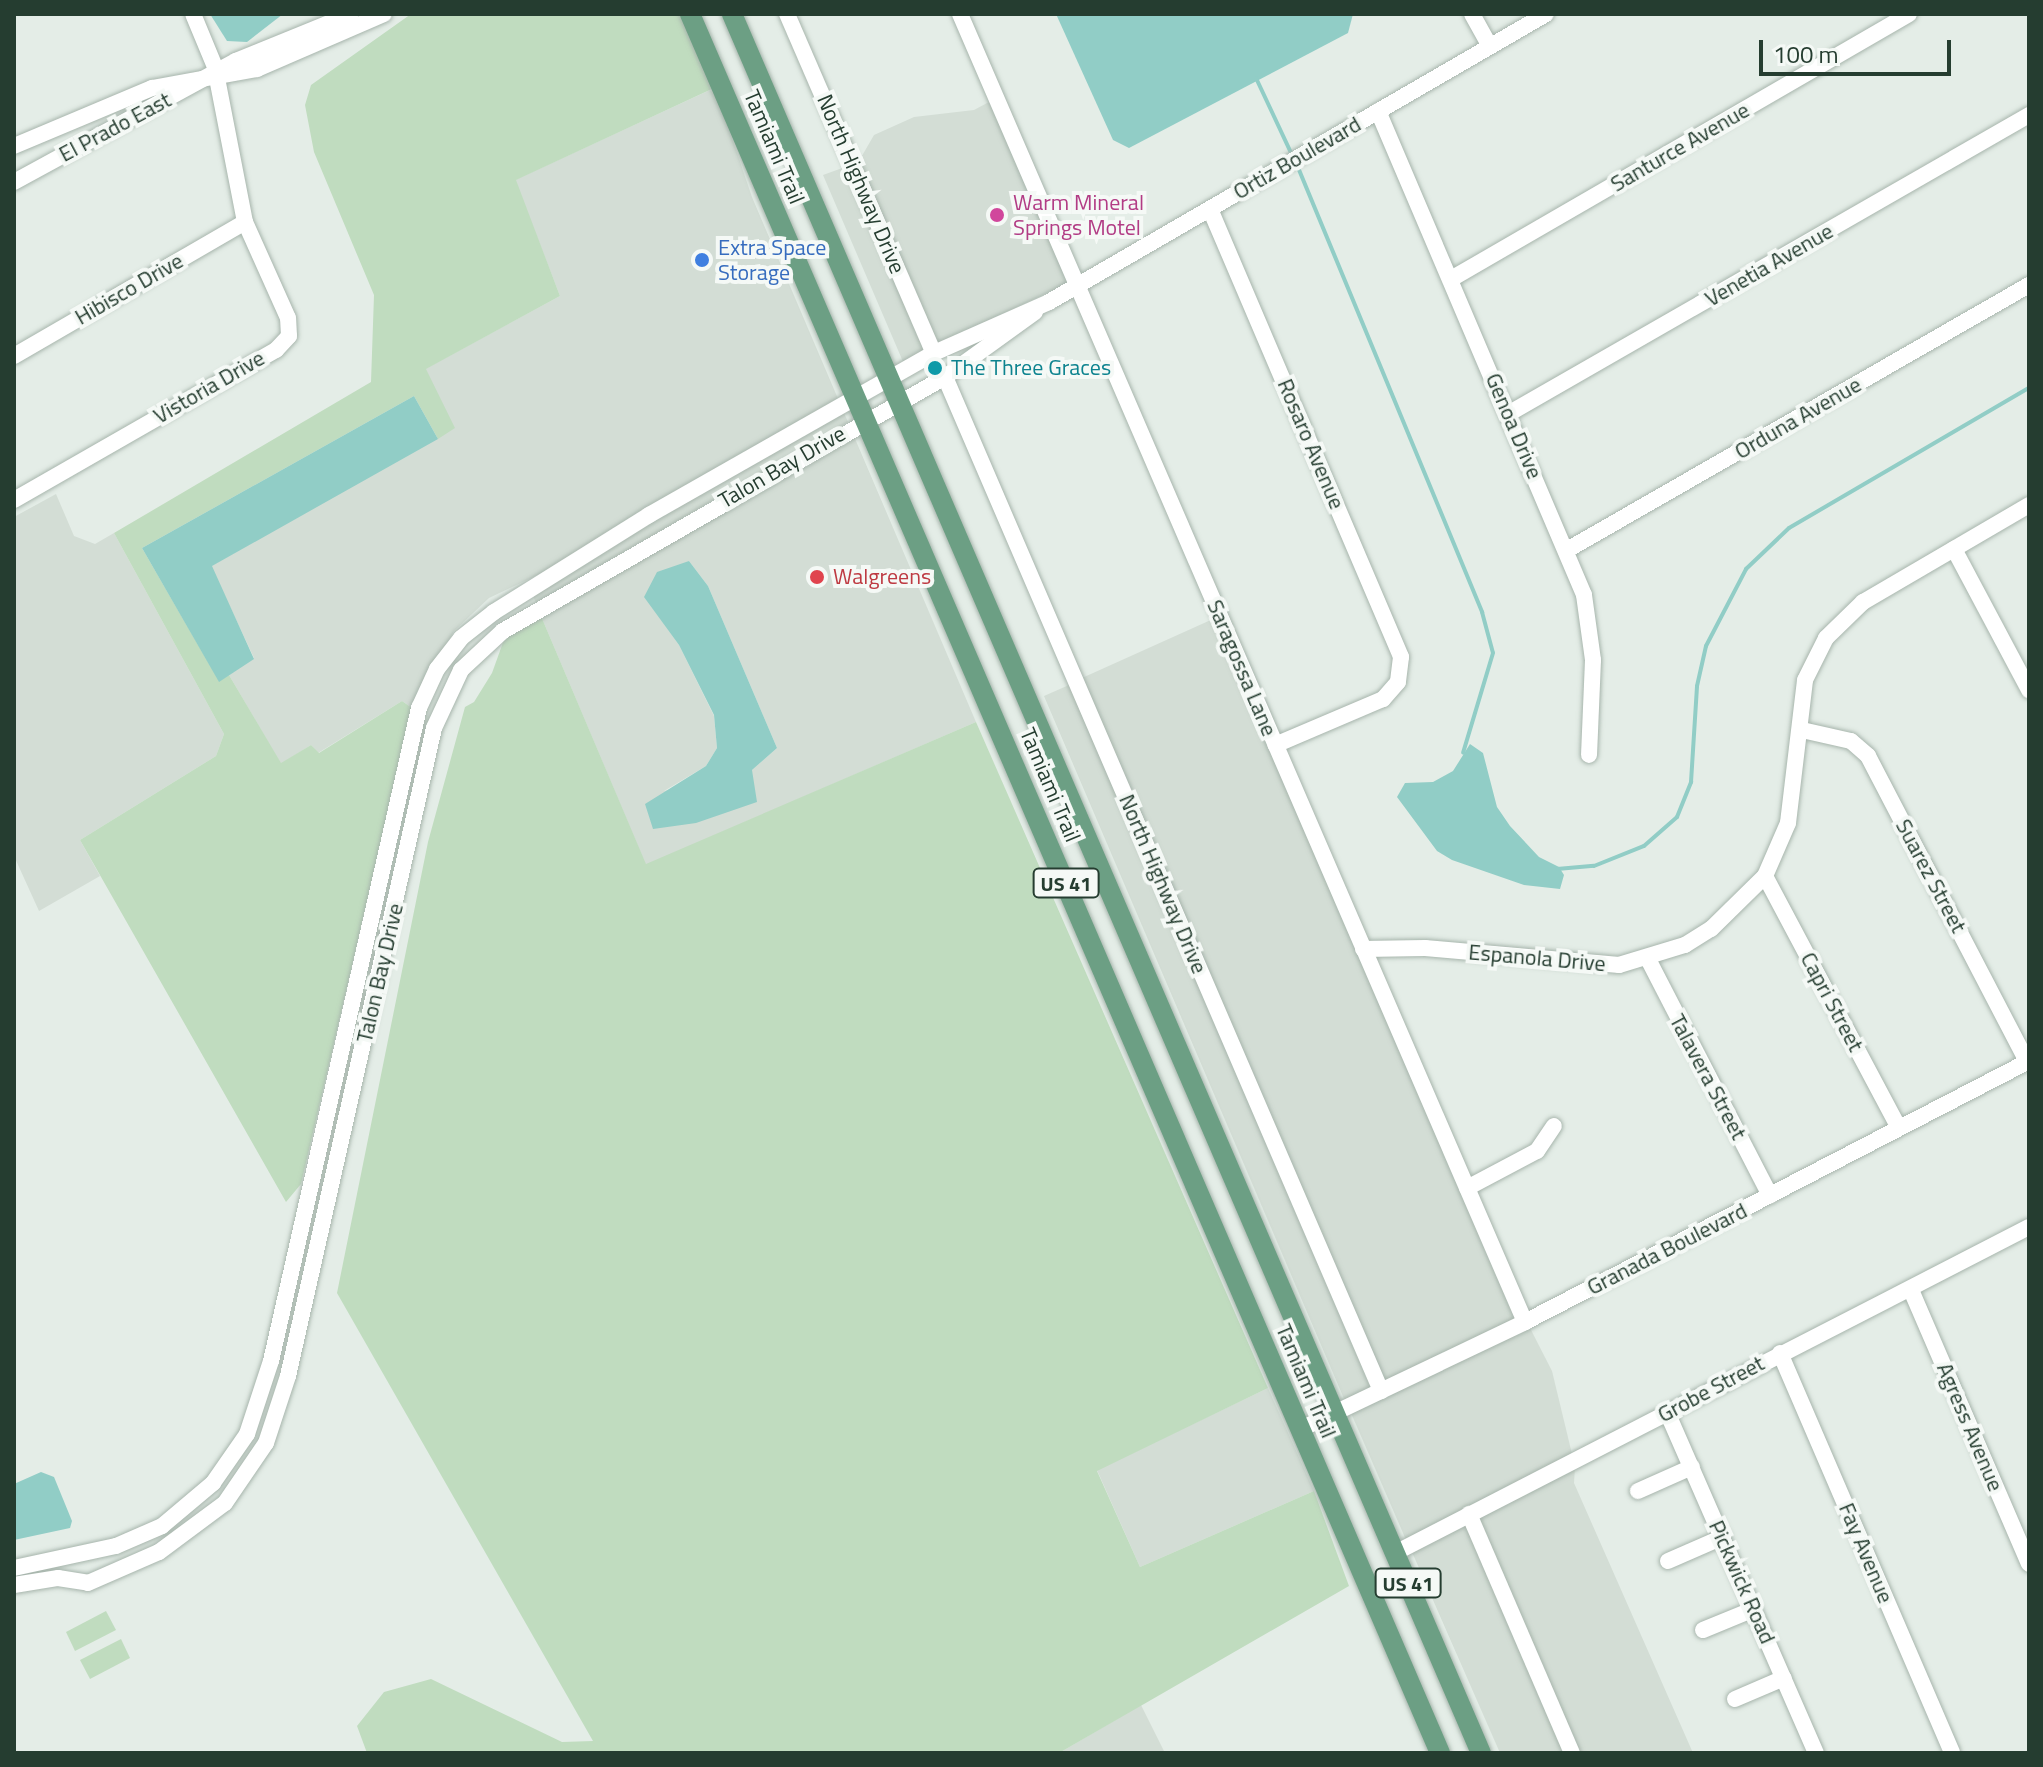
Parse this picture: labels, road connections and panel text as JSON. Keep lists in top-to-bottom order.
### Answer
{
  "streets": {
    "main road": ["Tamiami Trail", "US 41"],
    "street": [
      "El Prado East",
      "Santurce Avenue",
      "Ortiz Boulevard",
      "North Highway Drive",
      "Venetia Avenue",
      "Hibisco Drive",
      "Vistoria Drive",
      "Orduna Avenue",
      "Genoa Drive",
      "Rosaro Avenue",
      "Talon Bay Drive",
      "Saragossa Lane",
      "Suarez Street",
      "Espanola Drive",
      "Capri Street",
      "Talavera Street",
      "Granada Boulevard",
      "Grobe Street",
      "Agress Avenue",
      "Fay Avenue",
      "Pickwick Road"
    ]
  },
  "crossings": [
    ["El Prado East", "Vistoria Drive"],
    ["Tamiami Trail", "Ortiz Boulevard"],
    ["Tamiami Trail", "Talon Bay Drive"],
    ["Tamiami Trail", "Granada Boulevard"],
    ["Tamiami Trail", "Grobe Street"],
    ["Santurce Avenue", "Genoa Drive"],
    ["Ortiz Boulevard", "North Highway Drive"],
    ["Ortiz Boulevard", "Genoa Drive"],
    ["Ortiz Boulevard", "Rosaro Avenue"],
    ["Ortiz Boulevard", "Talon Bay Drive"],
    ["Ortiz Boulevard", "Saragossa Lane"],
    ["North Highway Drive", "Granada Boulevard"],
    ["Venetia Avenue", "Genoa Drive"],
    ["Hibisco Drive", "Vistoria Drive"],
    ["Orduna Avenue", "Genoa Drive"],
    ["Rosaro Avenue", "Saragossa Lane"],
    ["Saragossa Lane", "Espanola Drive"],
    ["Saragossa Lane", "Granada Boulevard"],
    ["Suarez Street", "Espanola Drive"],
    ["Suarez Street", "Granada Boulevard"],
    ["Espanola Drive", "Capri Street"],
    ["Espanola Drive", "Talavera Street"],
    ["Capri Street", "Granada Boulevard"],
    ["Talavera Street", "Granada Boulevard"],
    ["Grobe Street", "Agress Avenue"],
    ["Grobe Street", "Fay Avenue"],
    ["Grobe Street", "Pickwick Road"]
  ],
  "places": [
    "Warm Mineral Springs Motel",
    "Extra Space Storage",
    "The Three Graces",
    "Walgreens"
  ],
  "scale_bar": "100 m"
}
